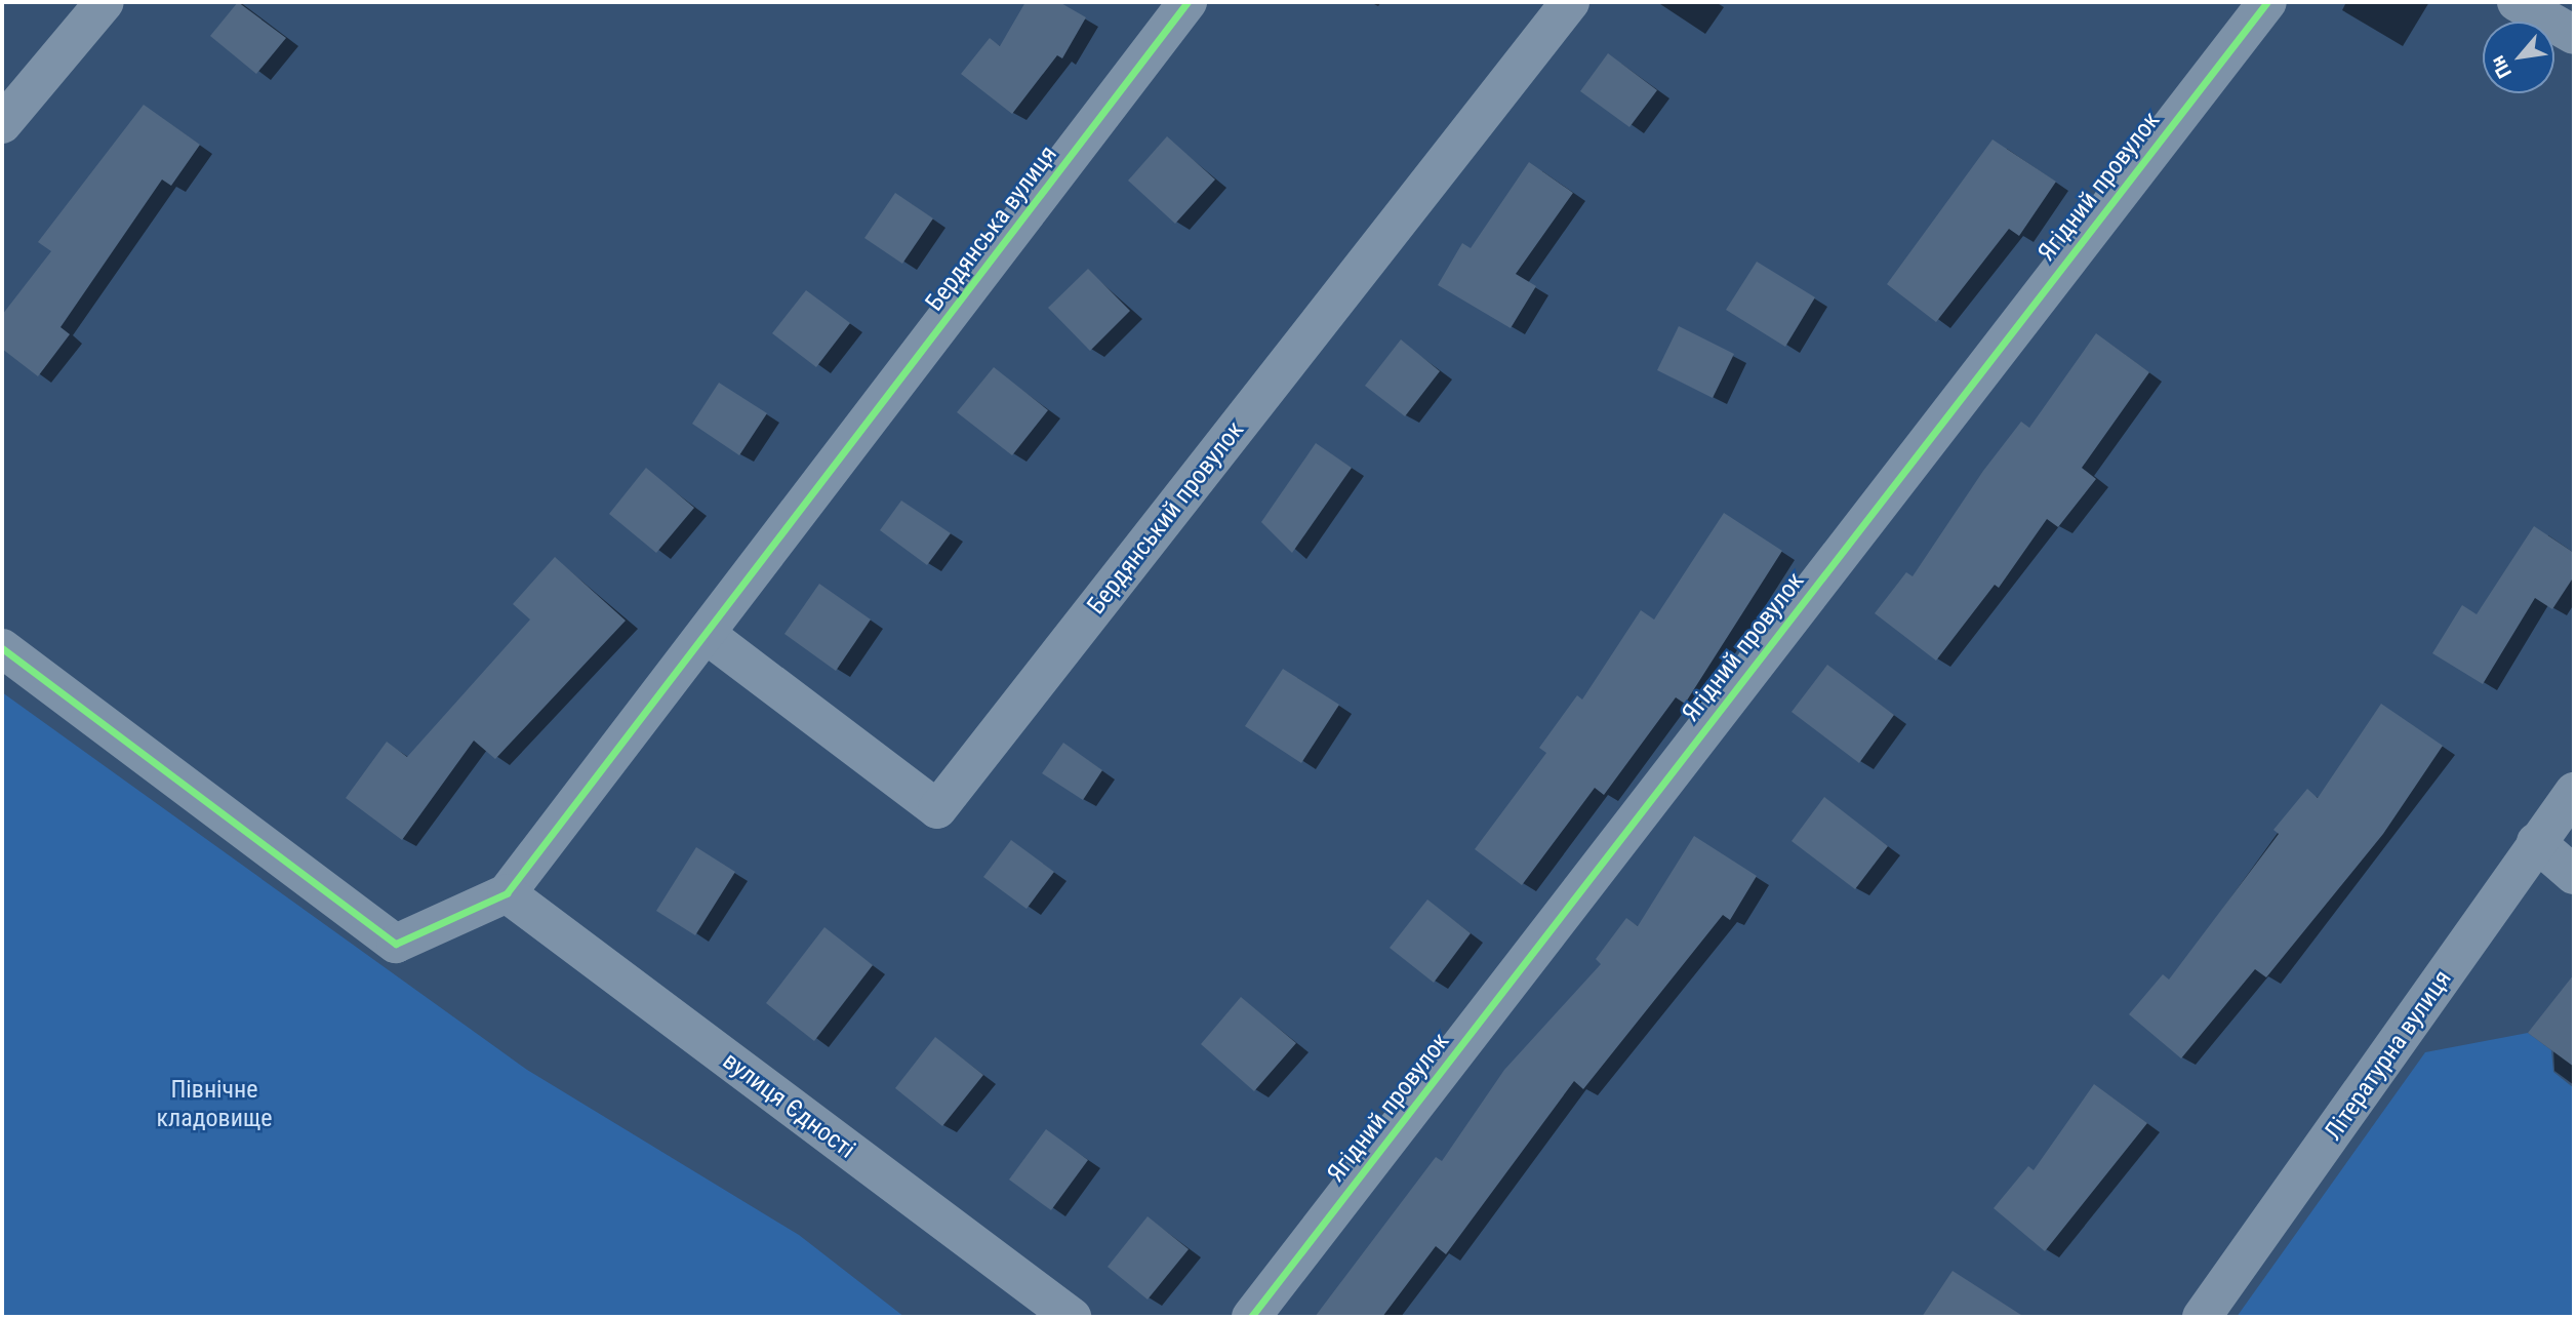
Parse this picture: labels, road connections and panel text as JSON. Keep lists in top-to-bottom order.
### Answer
{
  "streets": {
    "street": [
      "Ягідний провулок",
      "Бердянська вулиця",
      "Бердянський провулок",
      "Літературна вулиця",
      "вулиця Єдності"
    ]
  },
  "crossings": [
    ["Бердянська вулиця", "Бердянський провулок"],
    ["Бердянська вулиця", "вулиця Єдності"]
  ],
  "parks": ["Північне кладовище"],
  "north": "bottom left"
}
